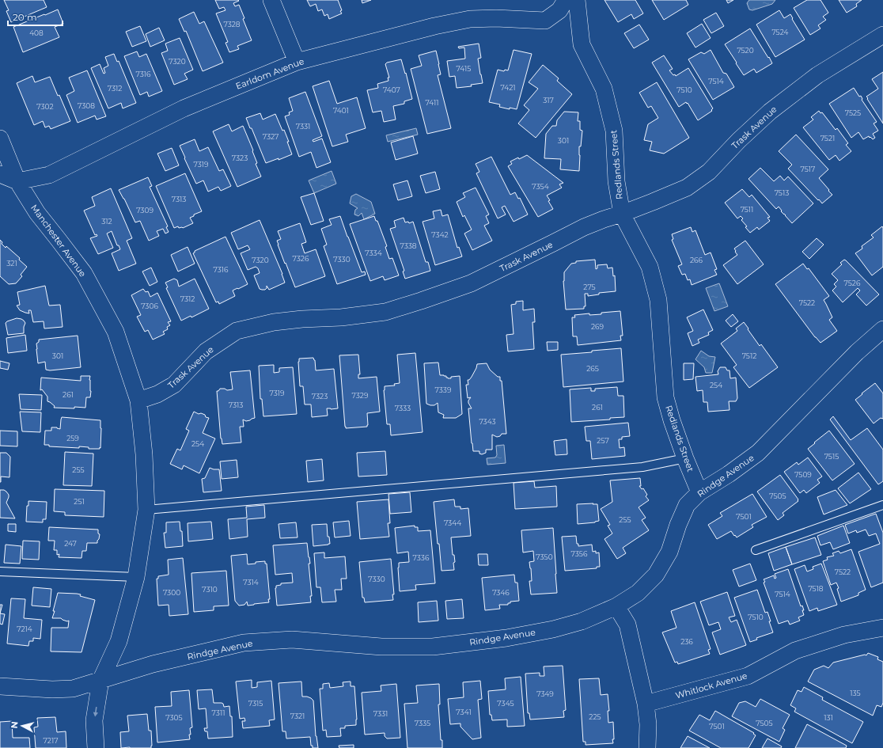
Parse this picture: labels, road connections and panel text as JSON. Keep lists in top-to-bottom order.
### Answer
{
  "streets": {
    "street": [
      "Earldom Avenue",
      "Trask Avenue",
      "Redlands Street",
      "Manchester Avenue",
      "Rindge Avenue",
      "Whitlock Avenue"
    ]
  },
  "crossings": [
    ["Earldom Avenue", "Manchester Avenue"],
    ["Trask Avenue", "Redlands Street"],
    ["Trask Avenue", "Manchester Avenue"],
    ["Redlands Street", "Rindge Avenue"],
    ["Manchester Avenue", "Rindge Avenue"]
  ],
  "house_numbers": [
    "7328",
    "7524",
    "408",
    "7520",
    "7320",
    "7415",
    "7316",
    "7514",
    "7421",
    "7312",
    "7407",
    "7510",
    "317",
    "7411",
    "7308",
    "7302",
    "7401",
    "7525",
    "7331",
    "7327",
    "7521",
    "301",
    "7323",
    "7319",
    "7517",
    "7354",
    "7513",
    "7313",
    "7511",
    "7309",
    "312",
    "7342",
    "7338",
    "7334",
    "7326",
    "7330",
    "7320",
    "266",
    "321",
    "7316",
    "7526",
    "275",
    "7312",
    "7522",
    "7306",
    "269",
    "301",
    "7512",
    "265",
    "254",
    "7339",
    "7319",
    "261",
    "7329",
    "7323",
    "7313",
    "261",
    "7333",
    "7343",
    "259",
    "257",
    "254",
    "7515",
    "255",
    "7509",
    "7505",
    "251",
    "7501",
    "255",
    "7344",
    "247",
    "7356",
    "7350",
    "7336",
    "7522",
    "7330",
    "7314",
    "7518",
    "7310",
    "7300",
    "7346",
    "7514",
    "7510",
    "7214",
    "236",
    "135",
    "7349",
    "7315",
    "7345",
    "7341",
    "7311",
    "7331",
    "7321",
    "225",
    "7305",
    "131",
    "7335",
    "7505",
    "7501",
    "7217"
  ],
  "scale_bar": "20 m",
  "north": "left"
}
